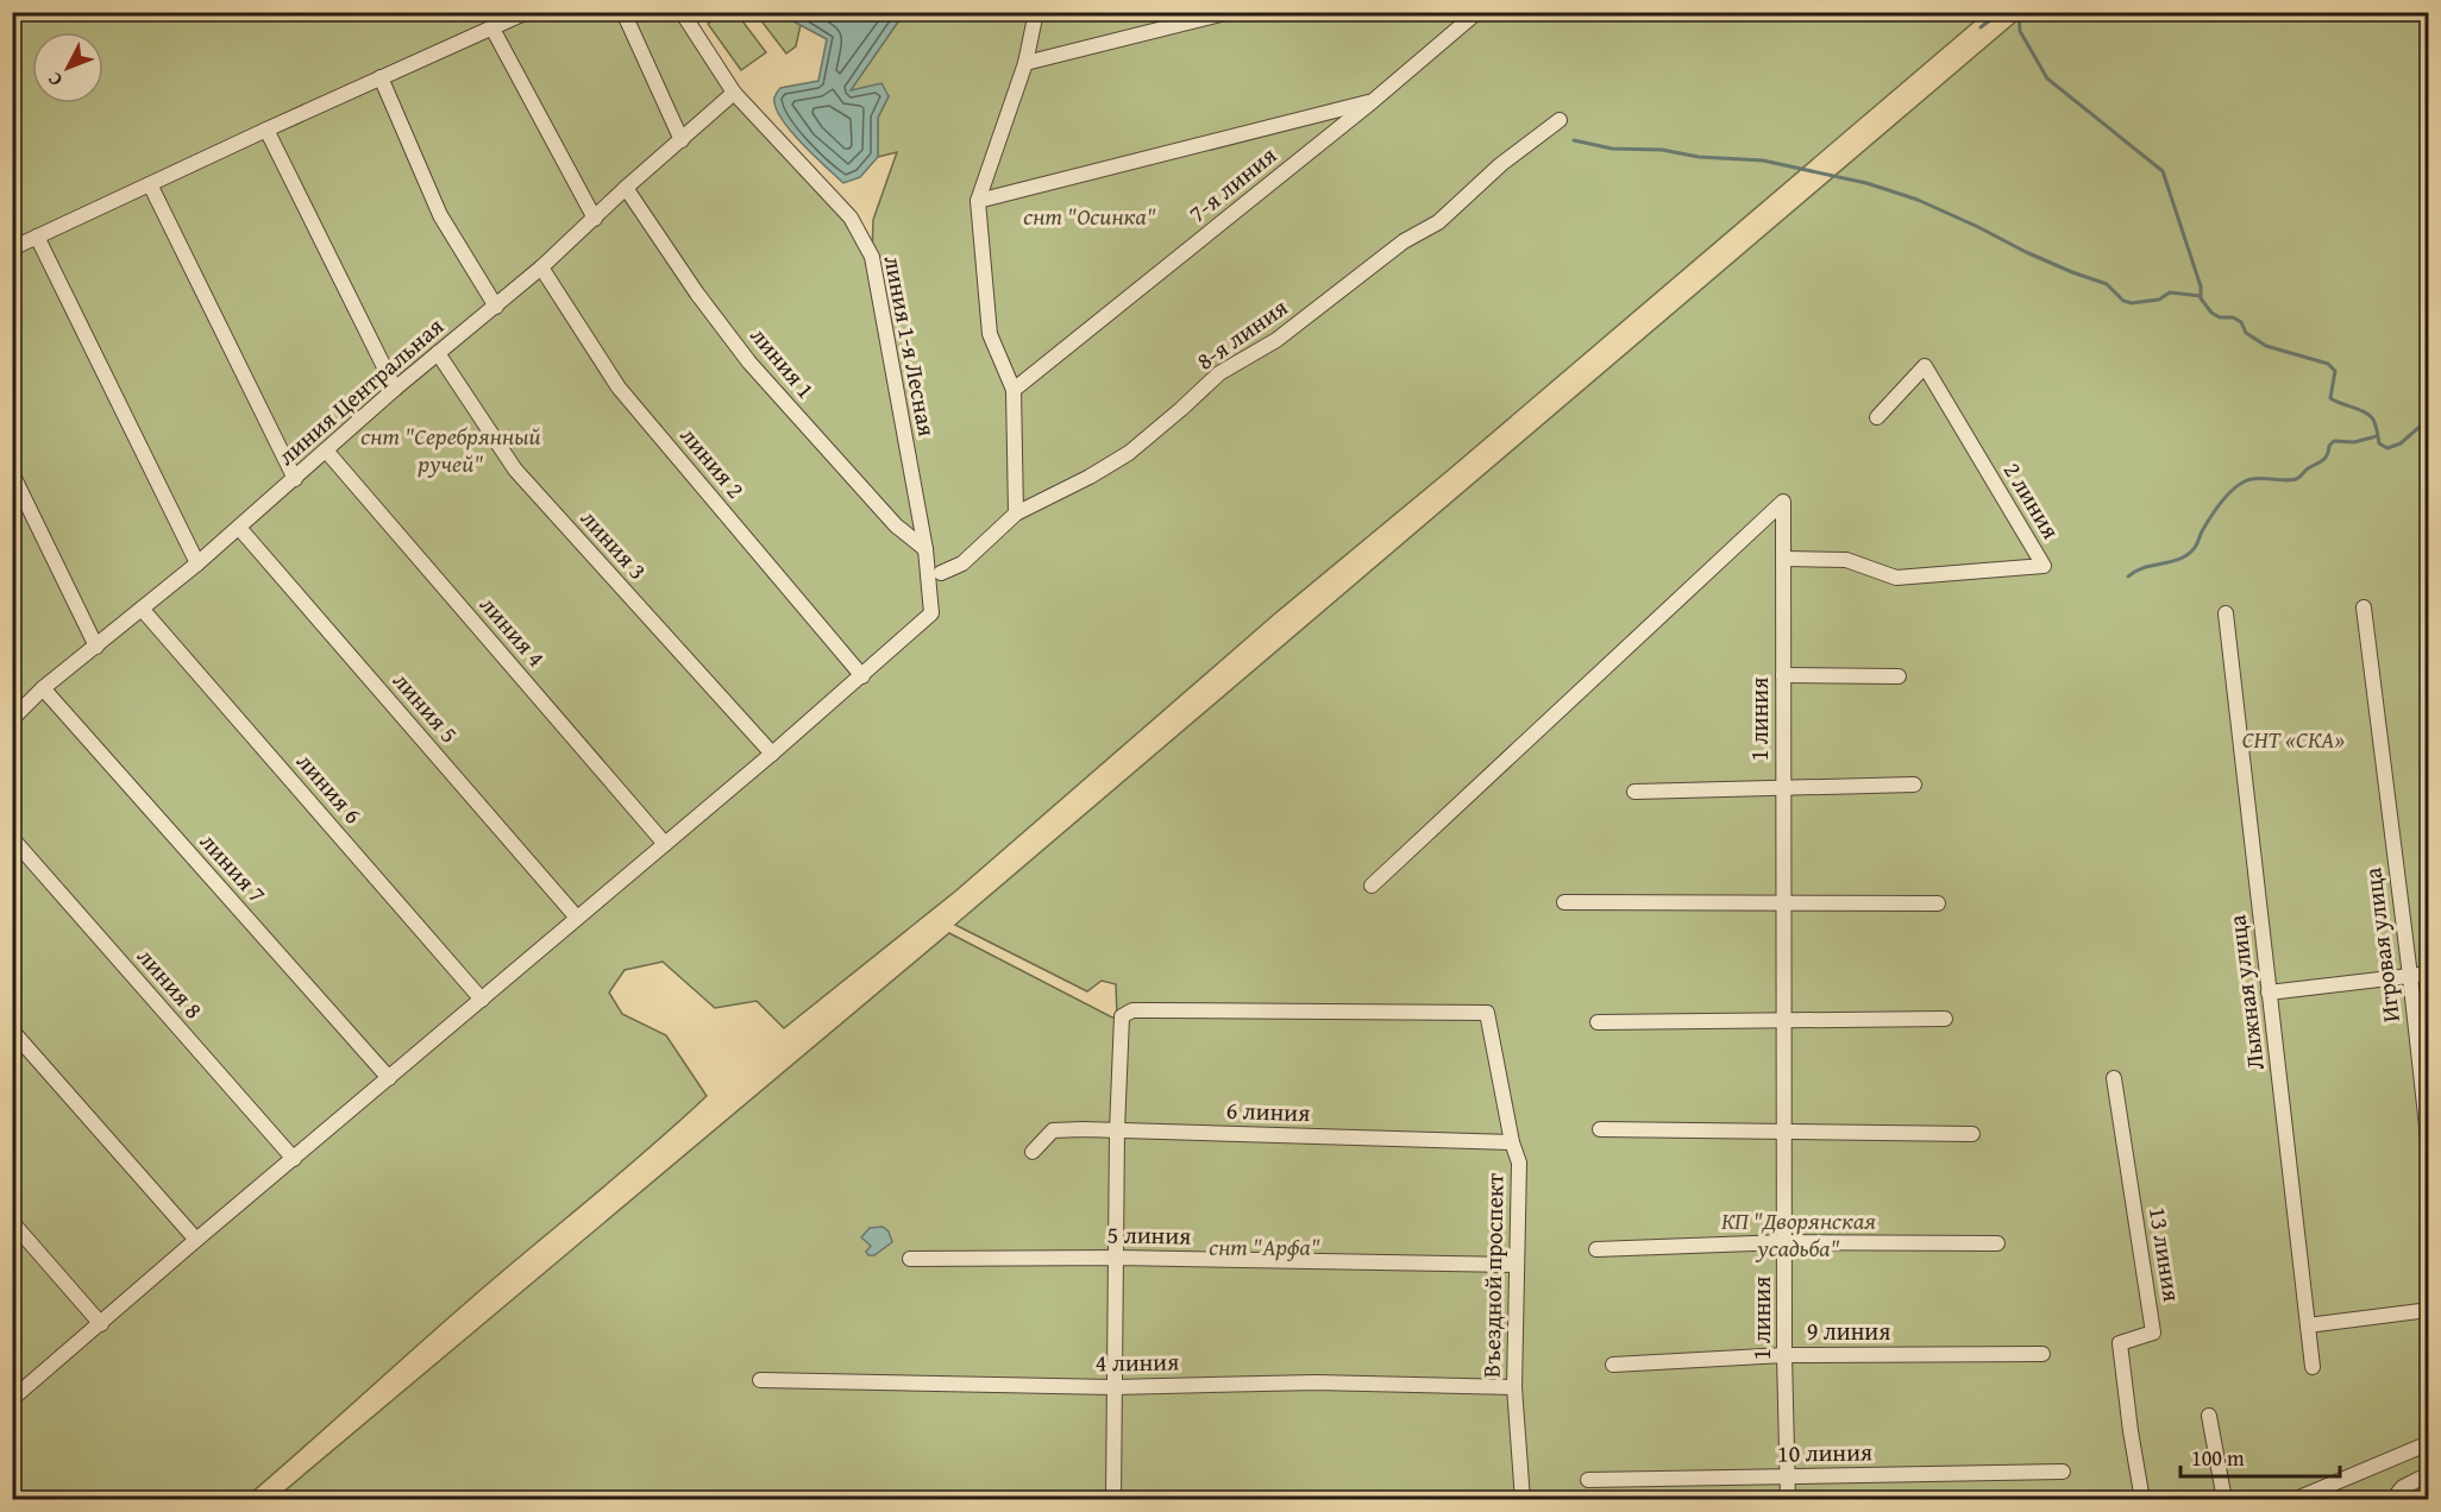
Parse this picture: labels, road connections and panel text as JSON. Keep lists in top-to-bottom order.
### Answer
{
  "streets": {
    "street": [
      "7-я линия",
      "8-я линия",
      "линия 1-я Лесная",
      "линия 1",
      "линия Центральная",
      "линия 2",
      "2 линия",
      "линия 3",
      "линия 4",
      "линия 5",
      "1 линия",
      "линия 6",
      "линия 7",
      "Игровая улица",
      "линия 8",
      "Лыжная улица",
      "6 линия",
      "5 линия",
      "13 линия",
      "Въездной проспект",
      "9 линия",
      "4 линия",
      "10 линия"
    ]
  },
  "crossings": [
    ["линия 1-я Лесная", "линия 1"],
    ["линия 1-я Лесная", "линия Центральная"],
    ["линия 1-я Лесная", "линия 2"],
    ["линия 1", "линия Центральная"],
    ["линия Центральная", "линия 2"],
    ["линия Центральная", "линия 3"],
    ["линия Центральная", "линия 4"],
    ["линия Центральная", "линия 5"],
    ["линия Центральная", "линия 6"],
    ["линия Центральная", "линия 7"],
    ["2 линия", "1 линия"],
    ["1 линия", "9 линия"],
    ["1 линия", "10 линия"],
    ["6 линия", "Въездной проспект"],
    ["5 линия", "Въездной проспект"],
    ["Въездной проспект", "4 линия"]
  ],
  "parks": [
    "снт \"Осинка\"",
    "снт \"Серебрянный ручей\"",
    "СНТ «СКА»",
    "КП \"Дворянская усадьба\"",
    "снт \"Арфа\""
  ],
  "scale_bar": "100 m",
  "north": "bottom left"
}
